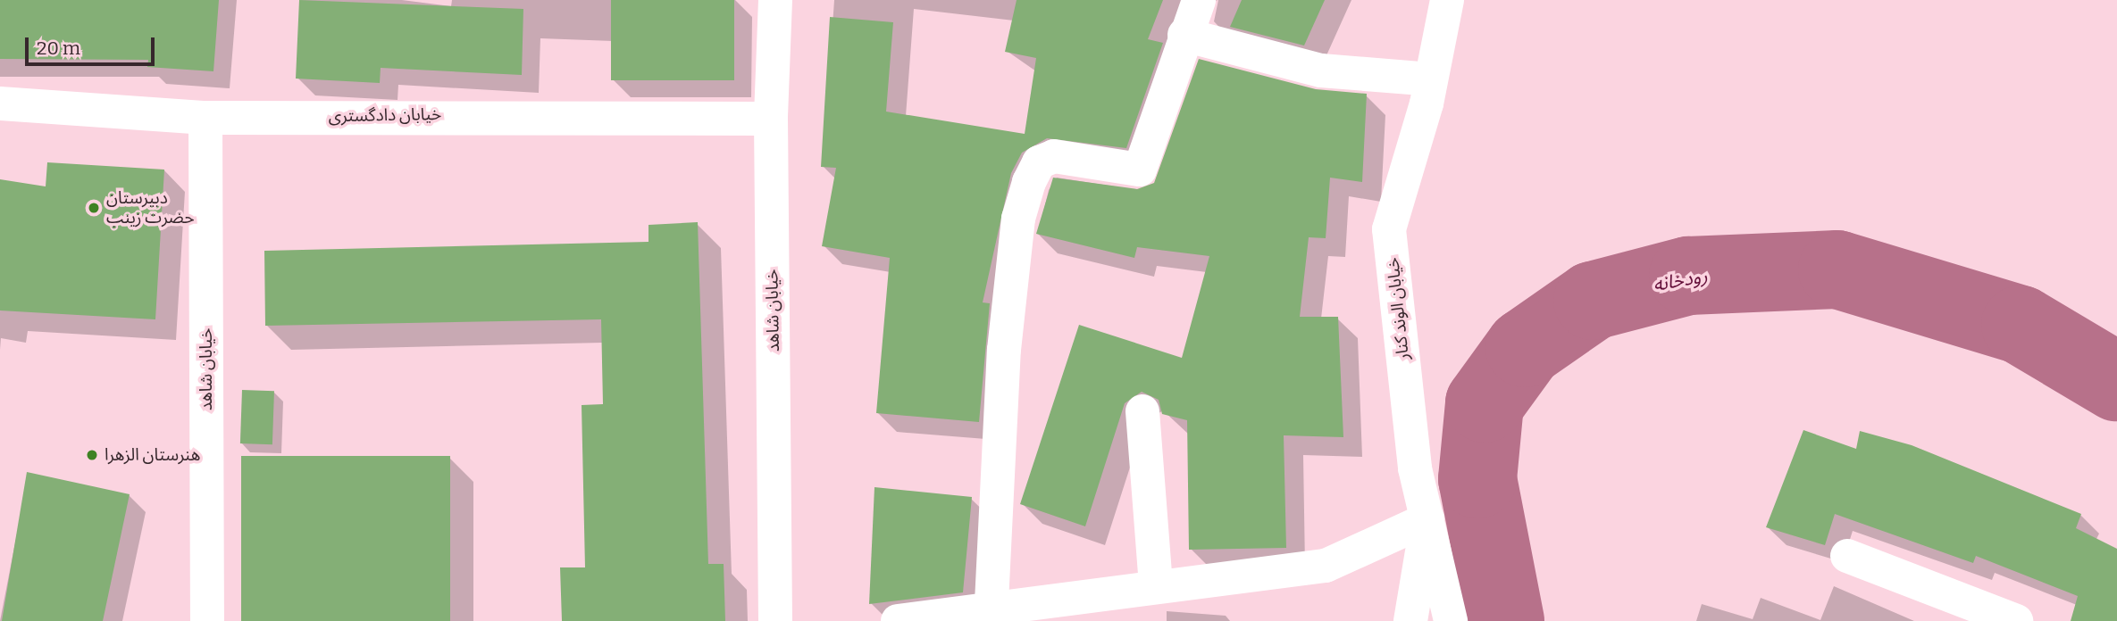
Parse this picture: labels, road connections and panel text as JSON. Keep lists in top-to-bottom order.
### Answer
{
  "streets": {
    "street": ["خیابان دادگستری", "خیابان الوند کنار", "خیابان شاهد"]
  },
  "crossings": [
    ["خیابان دادگستری", "خیابان شاهد"]
  ],
  "water": ["رودخانه"],
  "places": ["دبیرستان حضرت زینب", "هنرستان الزهرا"],
  "scale_bar": "20 m"
}
